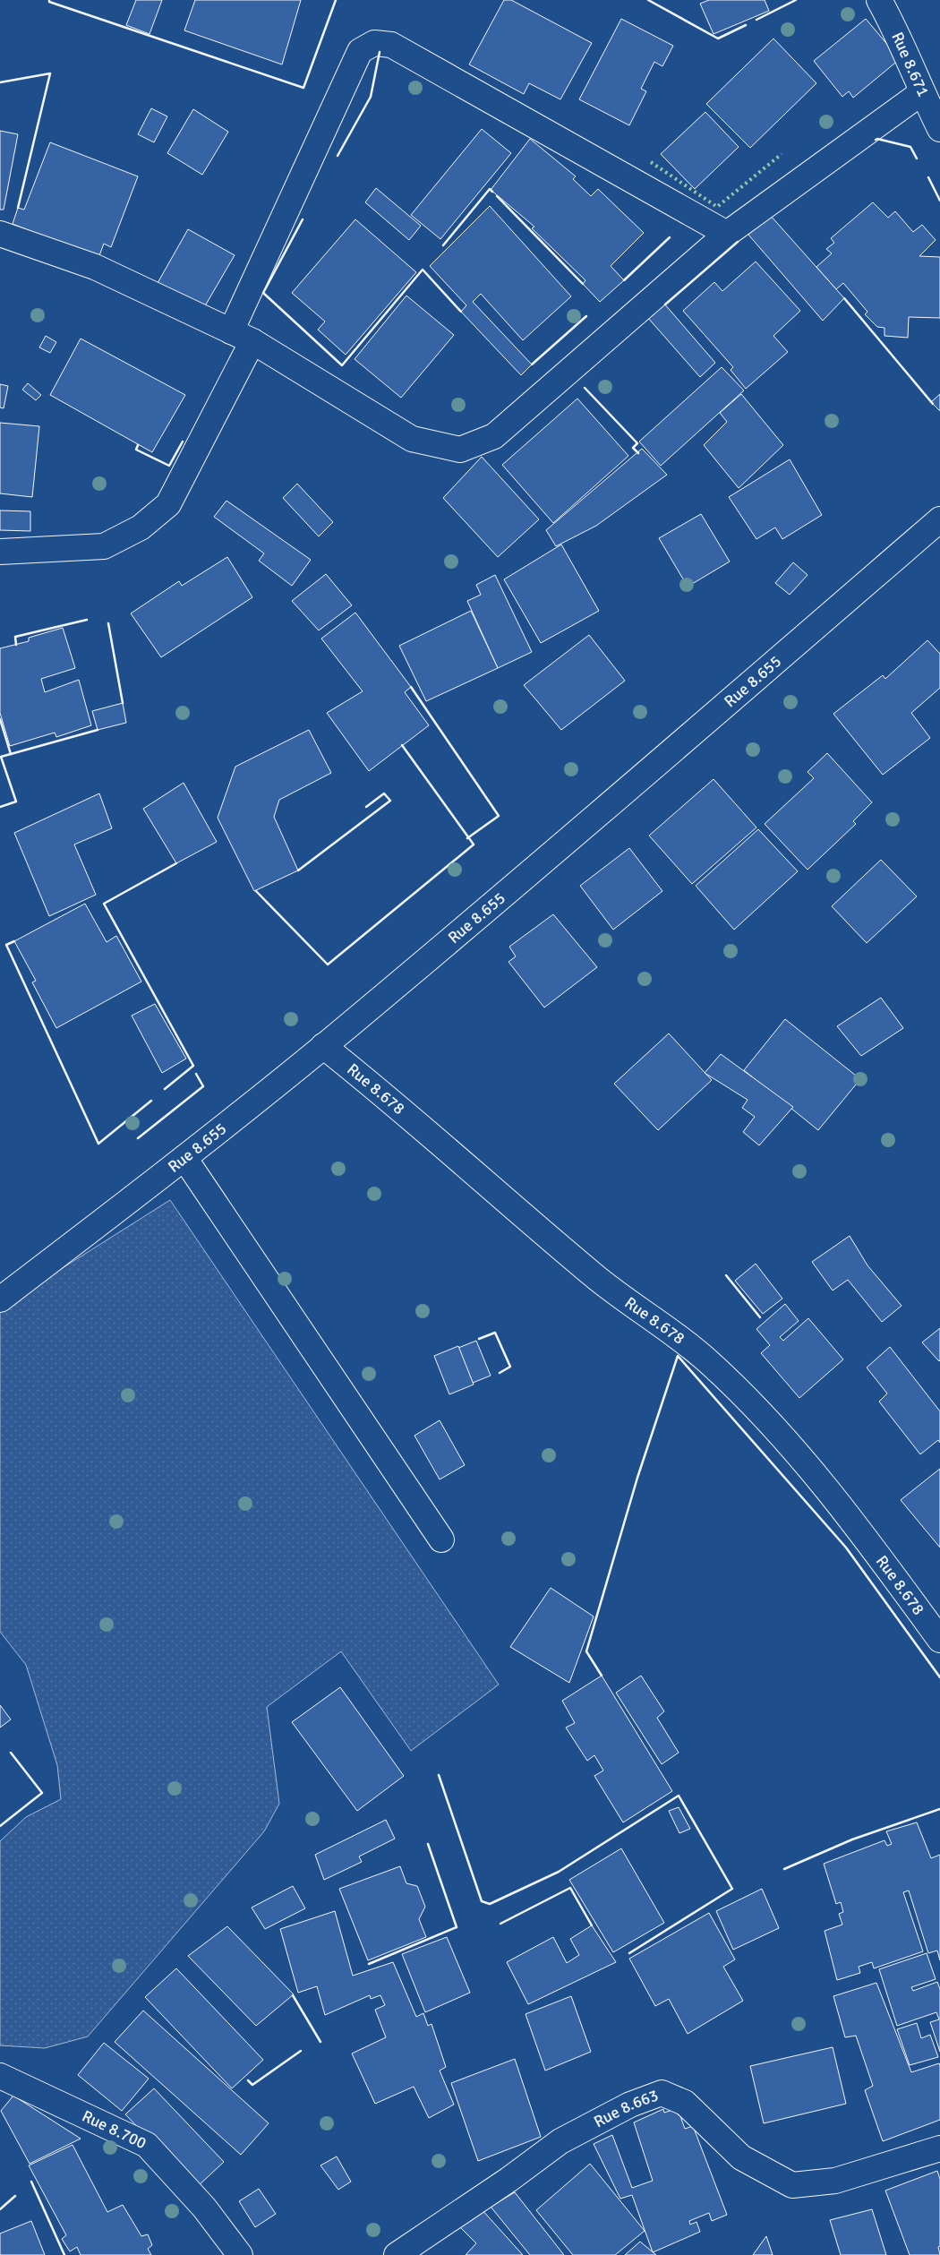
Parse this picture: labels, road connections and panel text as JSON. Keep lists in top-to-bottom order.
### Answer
{
  "streets": {
    "street": [
      "Rue 8.671",
      "Rue 8.655",
      "Rue 8.678",
      "Rue 8.663",
      "Rue 8.700"
    ]
  },
  "crossings": [
    ["Rue 8.655", "Rue 8.678"]
  ]
}
